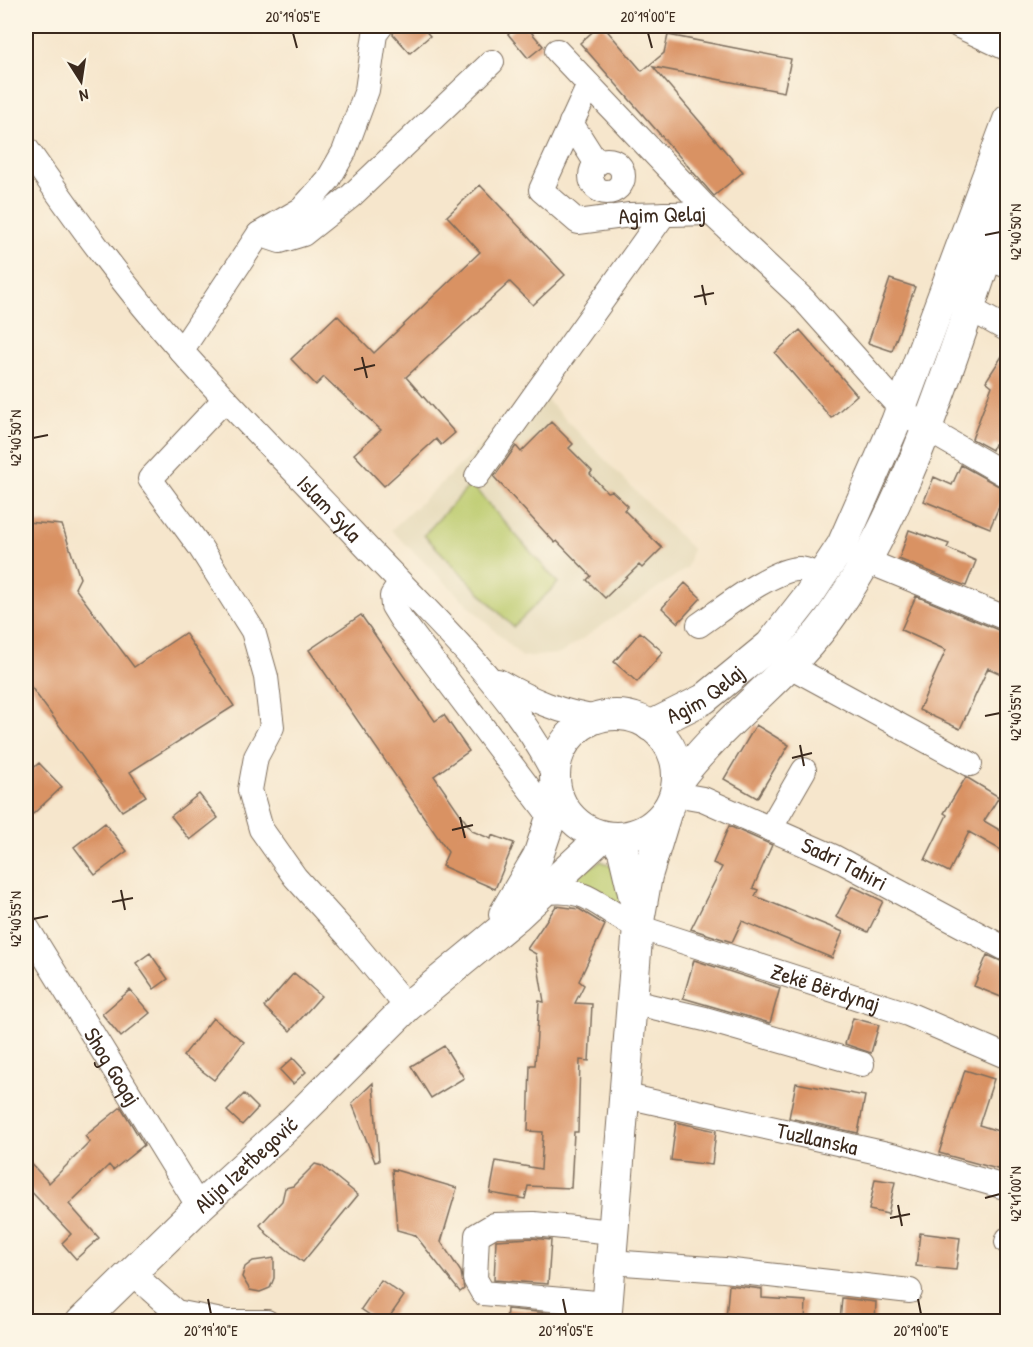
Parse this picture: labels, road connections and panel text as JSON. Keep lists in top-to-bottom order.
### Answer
{
  "streets": {
    "main road": ["Agim Qelaj", "Alija Izetbegović"],
    "street": [
      "Islam Syla",
      "Sadri Tahiri",
      "Zekë Bërdynaj",
      "Shog Goqaj",
      "Tuzllanska"
    ]
  },
  "crossings": [
    ["Agim Qelaj", "Islam Syla"],
    ["Agim Qelaj", "Sadri Tahiri"],
    ["Agim Qelaj", "Alija Izetbegović"],
    ["Islam Syla", "Sadri Tahiri"],
    ["Islam Syla", "Alija Izetbegović"],
    ["Sadri Tahiri", "Alija Izetbegović"],
    ["Zekë Bërdynaj", "Alija Izetbegović"],
    ["Shog Goqaj", "Alija Izetbegović"]
  ],
  "north": "bottom",
  "coordinates": [
    "20°19'05\"E",
    "20°19'00\"E",
    "42°40'50\"N",
    "42°40'55\"N",
    "42°41'00\"N",
    "20°19'10\"E"
  ]
}
